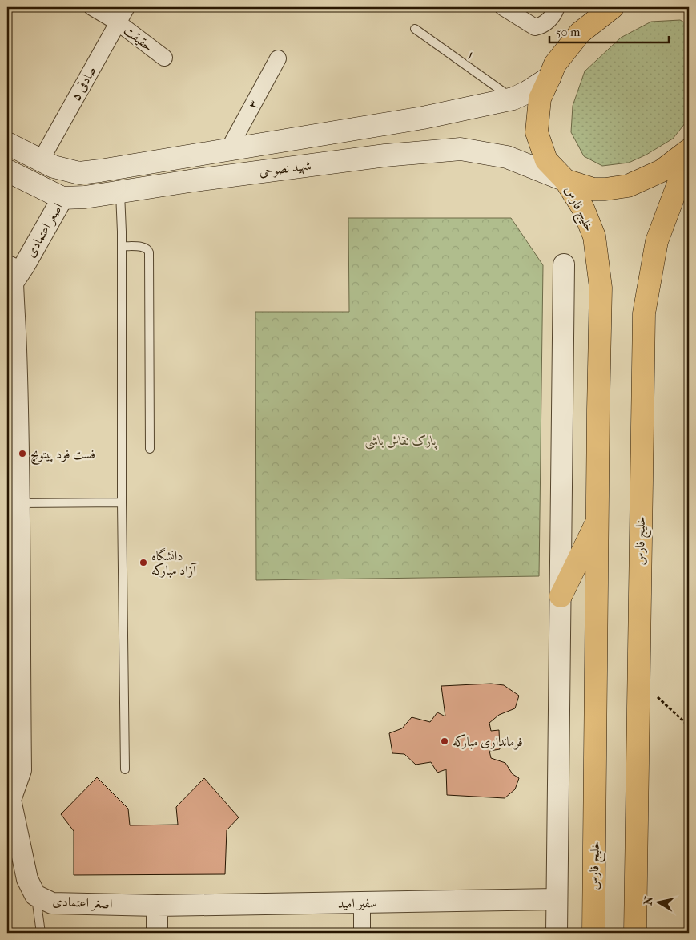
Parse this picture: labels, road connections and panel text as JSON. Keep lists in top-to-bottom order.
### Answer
{
  "streets": {
    "main road": ["شهید نصوحی", "خلیج فارس"],
    "street": [
      "حقیقت",
      "صادقی ۵",
      "۳",
      "اصغر اعتمادی",
      "سفیر امید"
    ],
    "lane": ["۱"]
  },
  "crossings": [
    ["حقیقت", "صادقی ۵"],
    ["۱", "شهید نصوحی"],
    ["صادقی ۵", "شهید نصوحی"],
    ["۳", "شهید نصوحی"],
    ["شهید نصوحی", "خلیج فارس"],
    ["شهید نصوحی", "اصغر اعتمادی"],
    ["اصغر اعتمادی", "سفیر امید"]
  ],
  "parks": ["پارک نقاش باشی"],
  "places": ["فست فود پیتویچ", "دانشگاه آزاد مبارکه", "فرمانداری مبارکه"],
  "scale_bar": "50 m",
  "north": "left"
}
